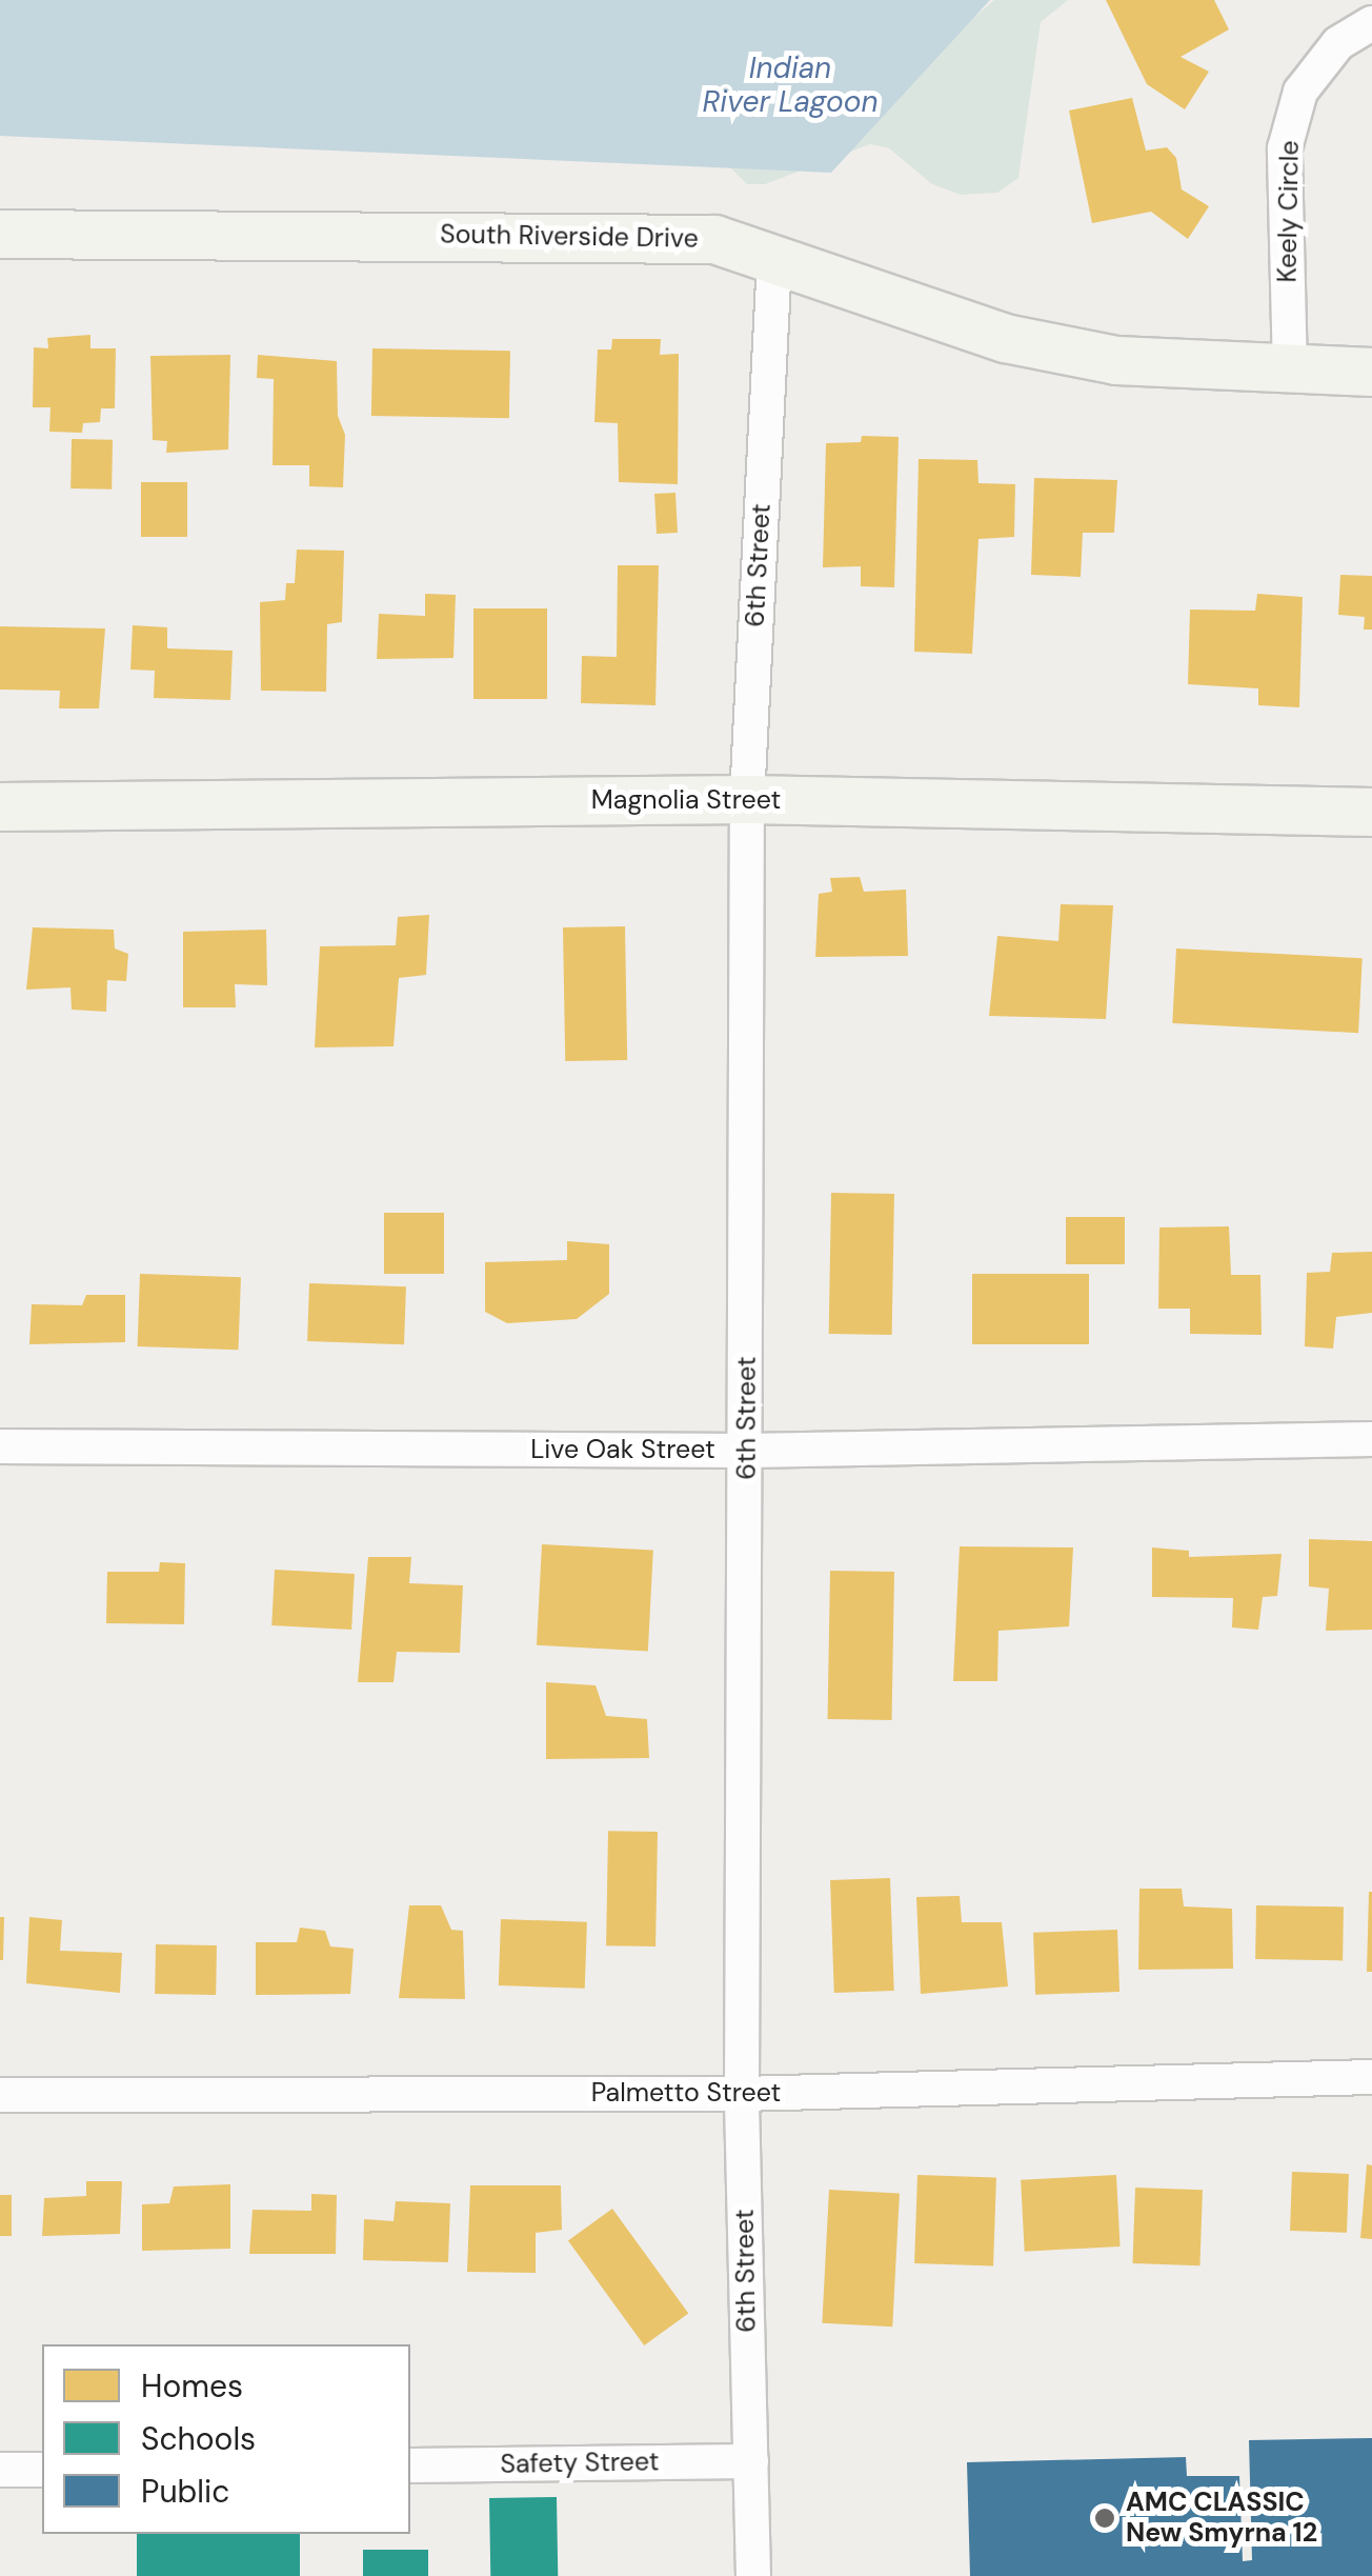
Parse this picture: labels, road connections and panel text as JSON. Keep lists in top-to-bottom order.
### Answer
{
  "streets": {
    "street": [
      "Keely Circle",
      "South Riverside Drive",
      "6th Street",
      "Magnolia Street",
      "Live Oak Street",
      "Palmetto Street",
      "Safety Street"
    ]
  },
  "crossings": [
    ["Keely Circle", "South Riverside Drive"],
    ["South Riverside Drive", "6th Street"],
    ["6th Street", "Magnolia Street"],
    ["6th Street", "Live Oak Street"],
    ["6th Street", "Palmetto Street"],
    ["6th Street", "Safety Street"]
  ],
  "water": ["Indian River Lagoon"],
  "places": ["AMC CLASSIC New Smyrna 12"],
  "legend": ["Homes", "Schools", "Public"]
}
